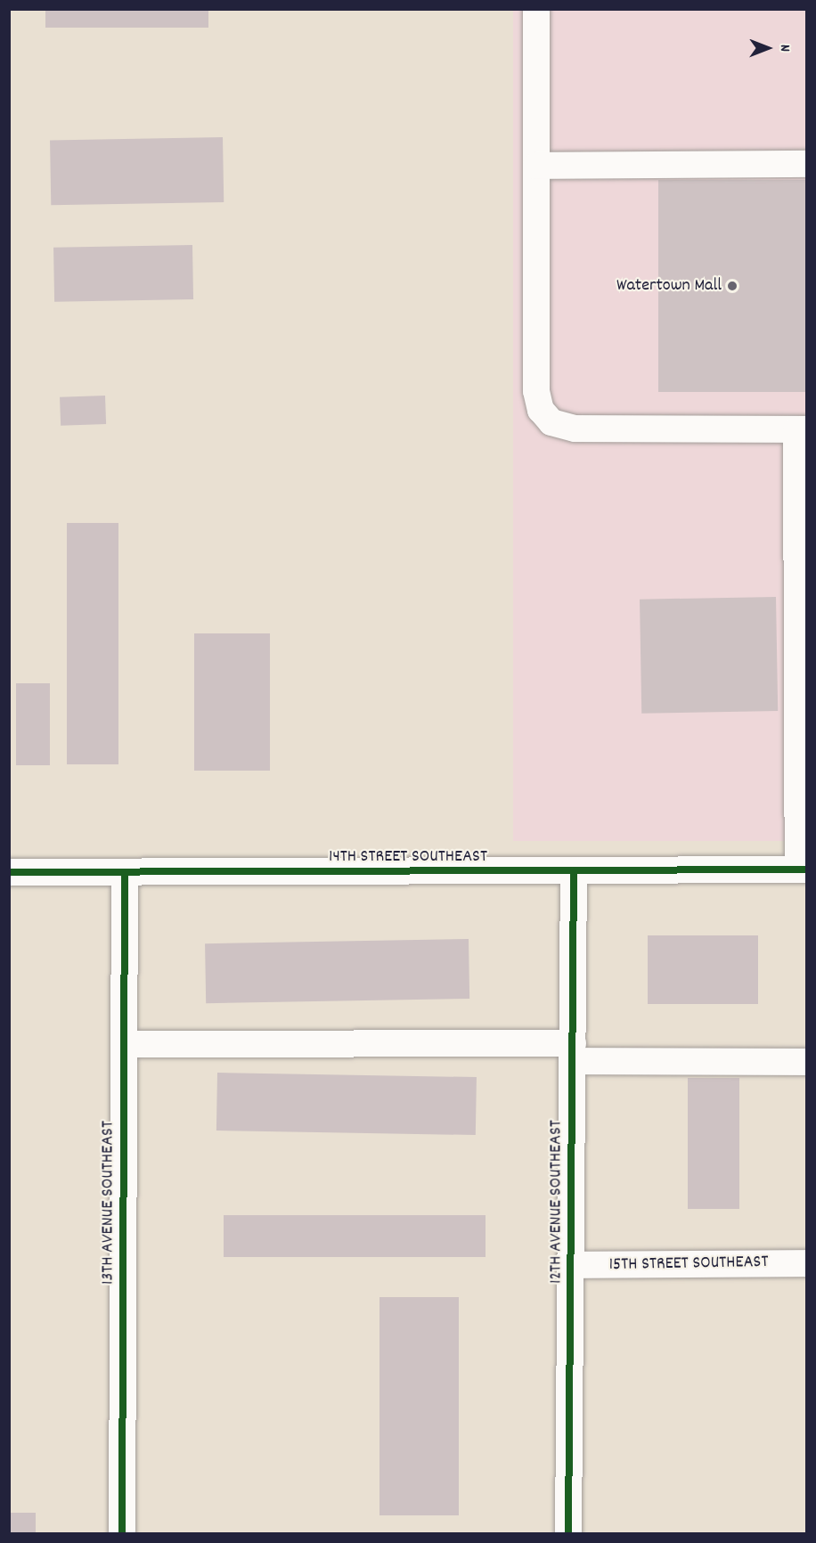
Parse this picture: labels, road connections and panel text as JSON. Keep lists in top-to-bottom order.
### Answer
{
  "streets": {
    "street": [
      "14TH STREET SOUTHEAST",
      "12TH AVENUE SOUTHEAST",
      "13TH AVENUE SOUTHEAST",
      "15TH STREET SOUTHEAST"
    ]
  },
  "crossings": [
    ["14TH STREET SOUTHEAST", "12TH AVENUE SOUTHEAST"],
    ["14TH STREET SOUTHEAST", "13TH AVENUE SOUTHEAST"],
    ["12TH AVENUE SOUTHEAST", "15TH STREET SOUTHEAST"]
  ],
  "places": ["Watertown Mall"],
  "north": "right"
}
